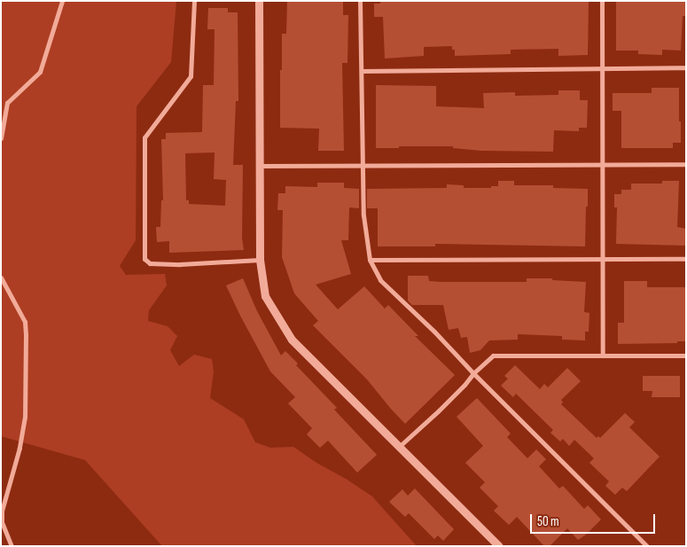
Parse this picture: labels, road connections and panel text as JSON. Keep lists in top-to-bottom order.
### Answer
{
  "scale_bar": "50 m"
}
